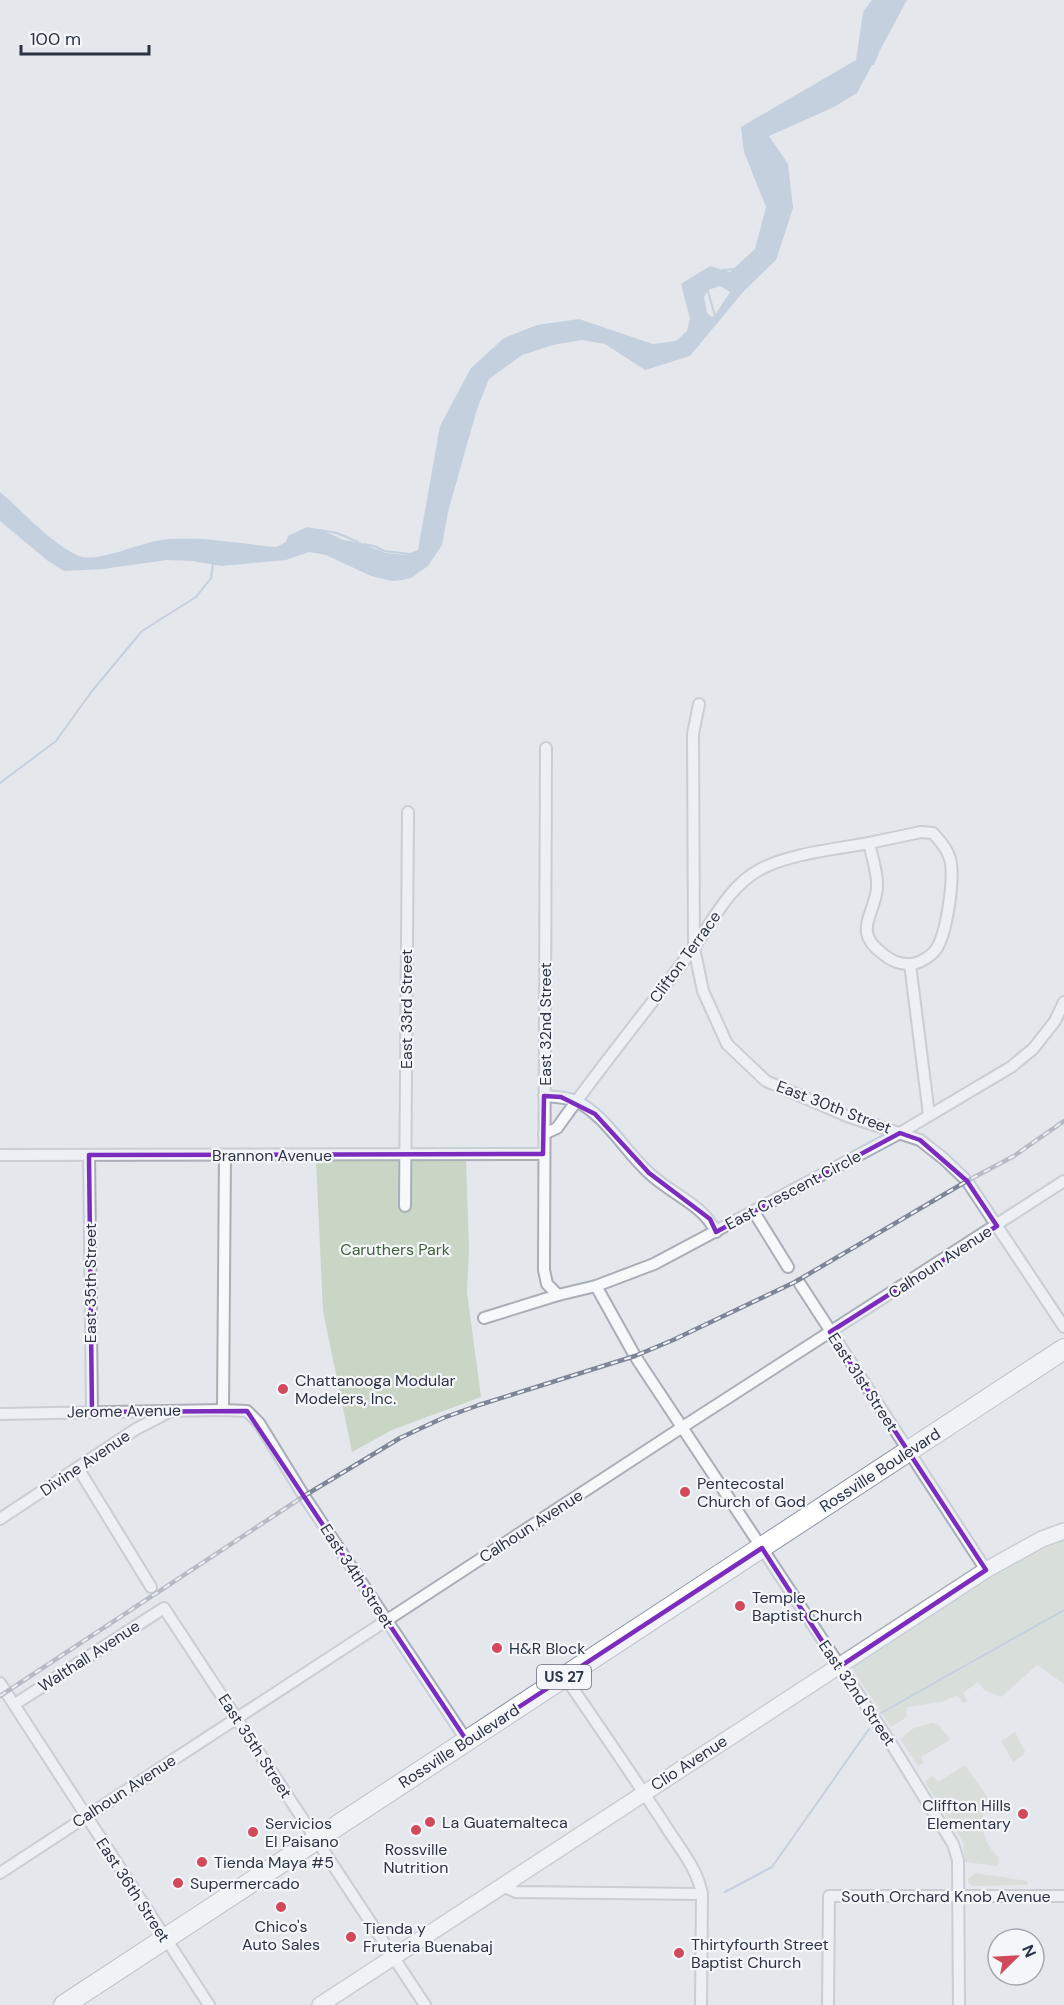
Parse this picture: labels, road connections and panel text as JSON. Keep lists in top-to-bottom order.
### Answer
{
  "streets": {
    "highway": ["Rossville Boulevard", "US 27"],
    "street": [
      "Clifton Terrace",
      "East 33rd Street",
      "East 32nd Street",
      "East 30th Street",
      "Brannon Avenue",
      "East Crescent Circle",
      "Calhoun Avenue",
      "East 35th Street",
      "East 31st Street",
      "Jerome Avenue",
      "Divine Avenue",
      "East 34th Street",
      "Walthall Avenue",
      "Clio Avenue",
      "East 36th Street",
      "South Orchard Knob Avenue"
    ]
  },
  "crossings": [
    ["Clifton Terrace", "East 32nd Street"],
    ["Clifton Terrace", "East 30th Street"],
    ["East 33rd Street", "Brannon Avenue"],
    ["East 32nd Street", "Brannon Avenue"],
    ["East 32nd Street", "East Crescent Circle"],
    ["East 32nd Street", "Calhoun Avenue"],
    ["East 32nd Street", "Rossville Boulevard"],
    ["East 32nd Street", "Clio Avenue"],
    ["East 32nd Street", "South Orchard Knob Avenue"],
    ["East 30th Street", "East Crescent Circle"],
    ["East 30th Street", "Calhoun Avenue"],
    ["Brannon Avenue", "East 35th Street"],
    ["Calhoun Avenue", "East 35th Street"],
    ["Calhoun Avenue", "East 31st Street"],
    ["Calhoun Avenue", "East 34th Street"],
    ["Calhoun Avenue", "East 36th Street"],
    ["East 35th Street", "Jerome Avenue"],
    ["East 35th Street", "Rossville Boulevard"],
    ["East 35th Street", "Walthall Avenue"],
    ["East 35th Street", "Clio Avenue"],
    ["East 31st Street", "Rossville Boulevard"],
    ["East 31st Street", "Clio Avenue"],
    ["Jerome Avenue", "Divine Avenue"],
    ["Jerome Avenue", "East 34th Street"],
    ["Rossville Boulevard", "East 34th Street"],
    ["Rossville Boulevard", "East 36th Street"],
    ["Walthall Avenue", "East 36th Street"]
  ],
  "parks": ["Caruthers Park"],
  "places": [
    "Chattanooga Modular Modelers, Inc.",
    "Pentecostal Church of God",
    "Temple Baptist Church",
    "H&R Block",
    "Cliffton Hills Elementary",
    "La Guatemalteca",
    "Rossville Nutrition",
    "Servicios El Paisano",
    "Tienda Maya #5",
    "Supermercado",
    "Chico's Auto Sales",
    "Tienda y Fruteria Buenabaj",
    "Thirtyfourth Street Baptist Church"
  ],
  "scale_bar": "100 m",
  "north": "top right"
}
